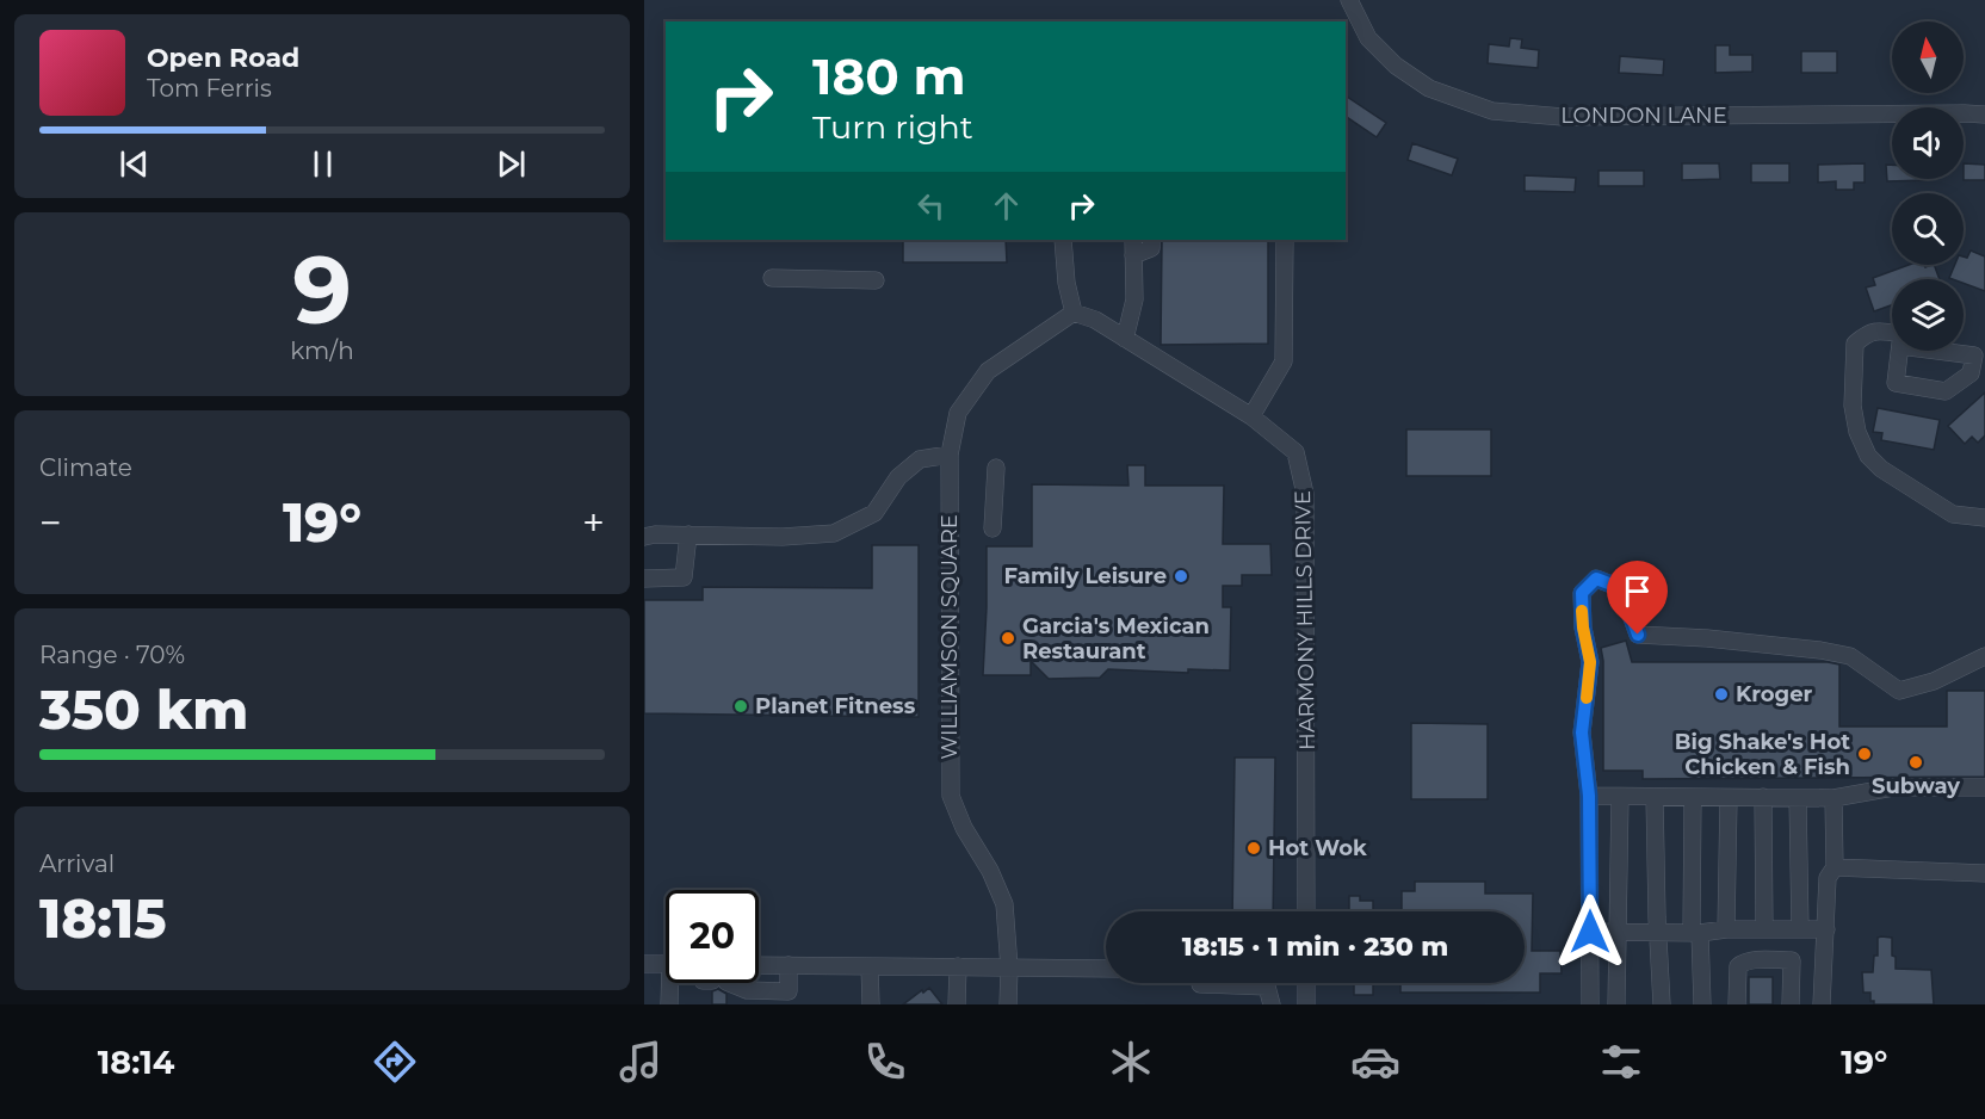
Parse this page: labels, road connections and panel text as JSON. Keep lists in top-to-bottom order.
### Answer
{
  "streets": {
    "street": ["LONDON LANE", "HARMONY HILLS DRIVE", "WILLIAMSON SQUARE"]
  },
  "crossings": [
    ["HARMONY HILLS DRIVE", "WILLIAMSON SQUARE"]
  ],
  "places": [
    "Family Leisure",
    "Garcia's Mexican Restaurant",
    "Kroger",
    "Planet Fitness",
    "Big Shake's Hot Chicken & Fish",
    "Subway",
    "Hot Wok"
  ],
  "north": "top",
  "page": {
    "turn": ["180 m", "Turn right"],
    "song": ["Open Road", "Tom Ferris"],
    "tile": [
      ["9", "km/h"],
      "Climate",
      ["Range · 70%", "350 km"],
      ["Arrival", "18:15"]
    ],
    "heat": ["−", "19°", "+"],
    "limit": "20",
    "trip": "18:15 · 1 min · 230 m",
    "tabs": ["18:14", "19°"]
  }
}
